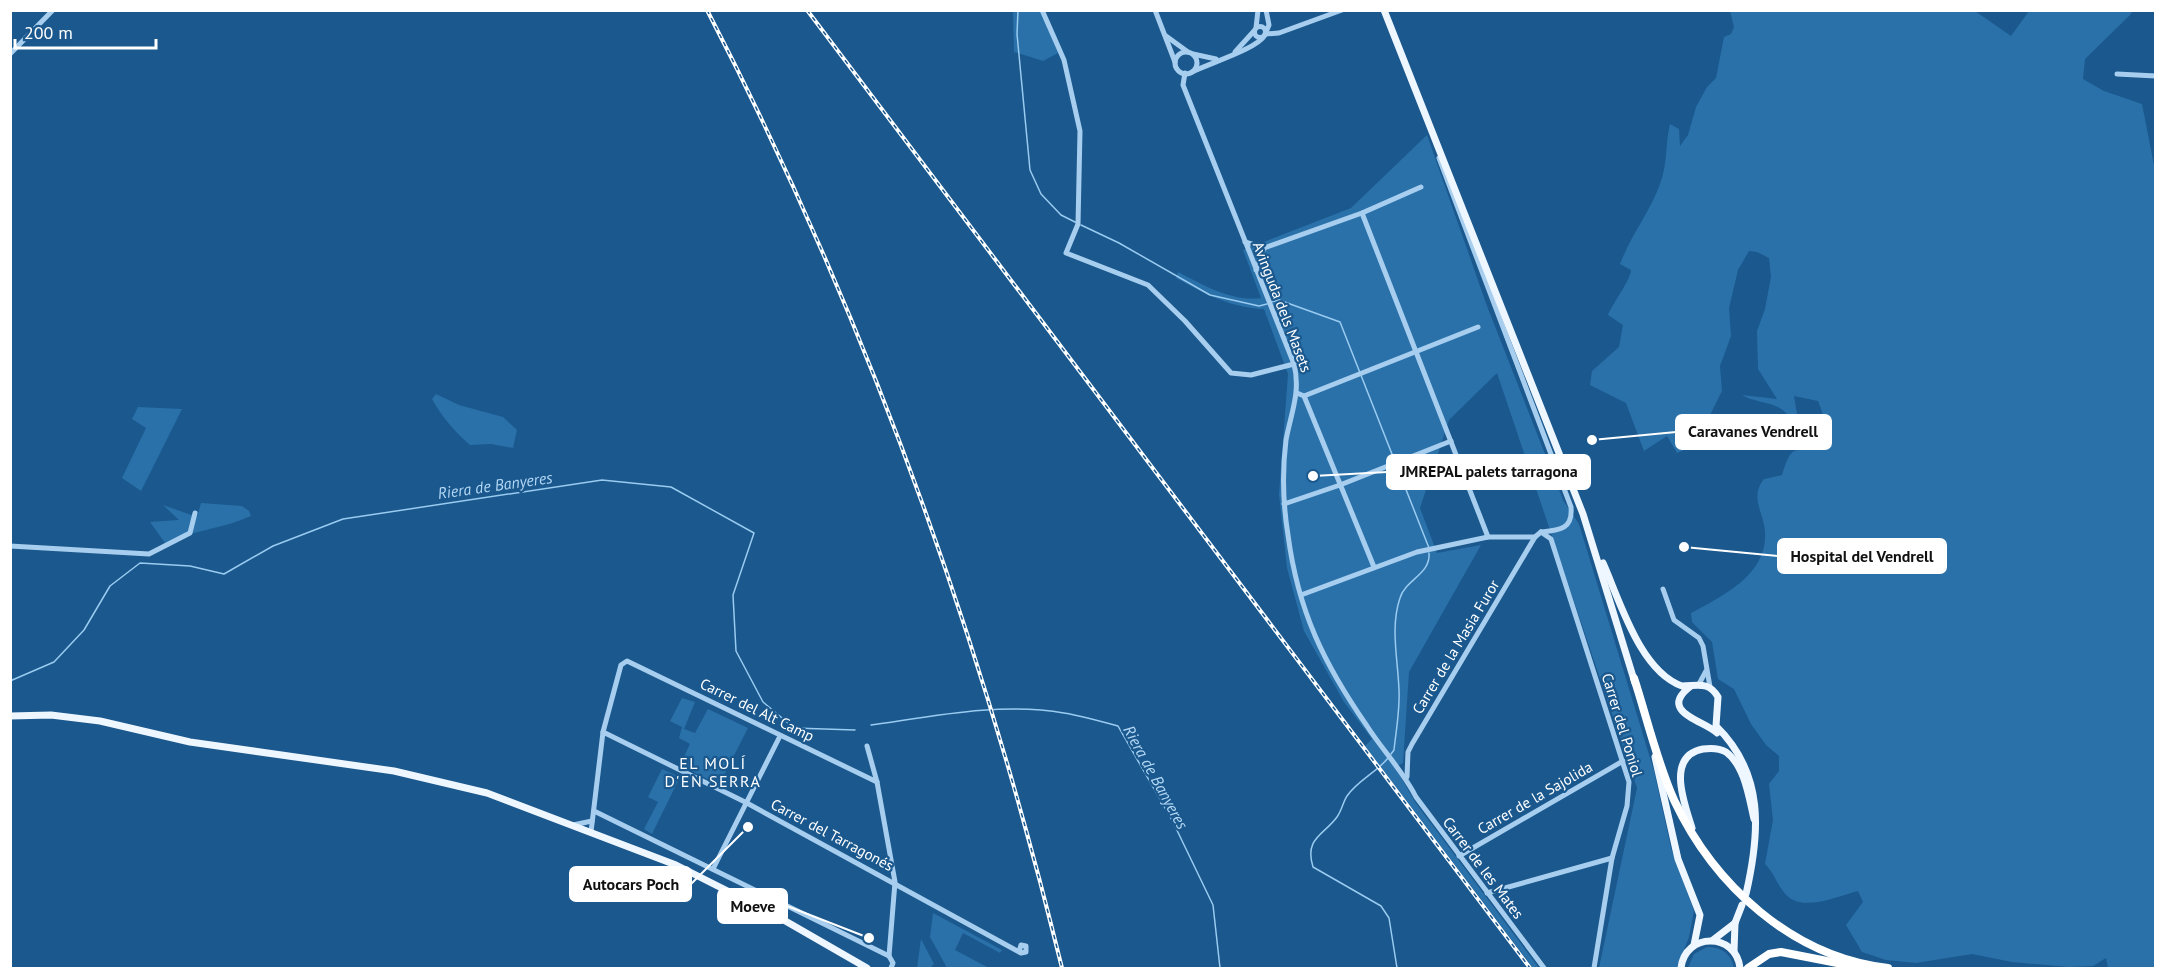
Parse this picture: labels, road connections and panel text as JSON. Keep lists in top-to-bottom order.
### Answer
{
  "streets": {
    "street": [
      "Avinguda dels Masets",
      "Carrer de la Masia Furor",
      "Carrer del Alt Camp",
      "Carrer del Poniol",
      "Carrer de la Sajolida",
      "Carrer del Tarragonés",
      "Carrer de les Mates"
    ]
  },
  "crossings": [
    ["Avinguda dels Masets", "Carrer de la Masia Furor"],
    ["Avinguda dels Masets", "Carrer de les Mates"],
    ["Carrer de la Masia Furor", "Carrer del Poniol"],
    ["Carrer de la Masia Furor", "Carrer de les Mates"],
    ["Carrer del Alt Camp", "Carrer del Tarragonés"],
    ["Carrer del Poniol", "Carrer de la Sajolida"],
    ["Carrer de la Sajolida", "Carrer de les Mates"]
  ],
  "districts": ["EL MOLÍ D'EN SERRA"],
  "water": ["Riera de Banyeres"],
  "places": [
    "Caravanes Vendrell",
    "JMREPAL palets tarragona",
    "Hospital del Vendrell",
    "Autocars Poch",
    "Moeve"
  ],
  "scale_bar": "200 m"
}
